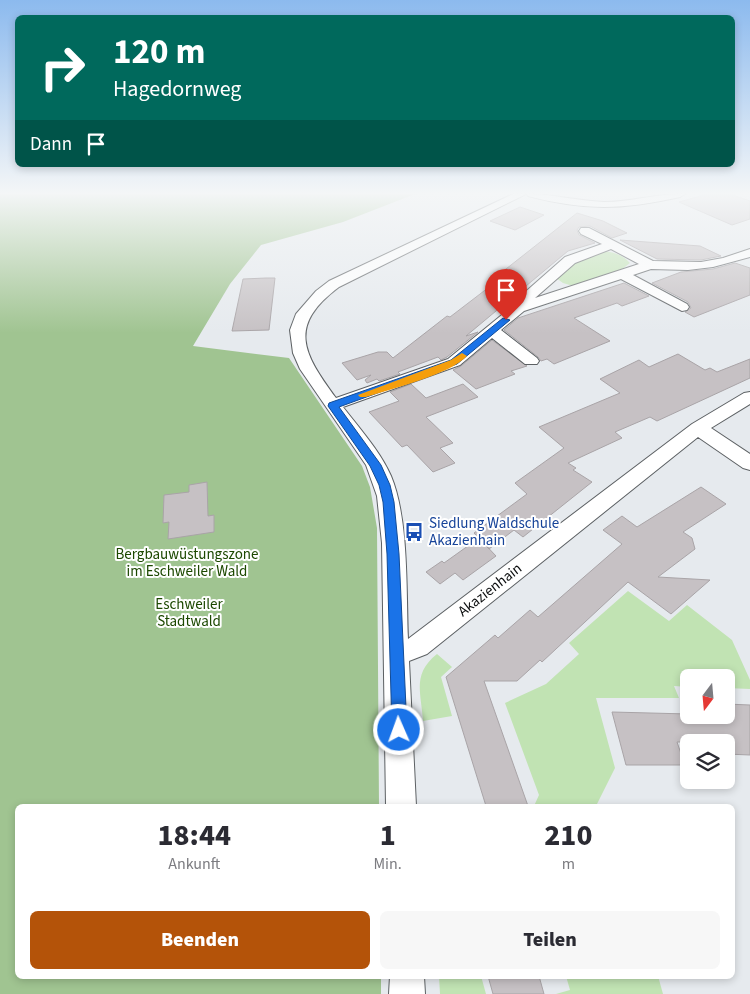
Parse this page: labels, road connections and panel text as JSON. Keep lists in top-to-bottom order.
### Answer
{
  "streets": {
    "street": ["Akazienhain"]
  },
  "parks": ["Bergbauwüstungszone im Eschweiler Wald", "Eschweiler Stadtwald"],
  "places": {
    "bus stop": ["Siedlung Waldschule Akazienhain"]
  },
  "north": "bottom",
  "page": {
    "turn": ["120 m", "Hagedornweg"],
    "then": "Dann",
    "eta": [
      "18:44",
      "Ankunft",
      "1",
      "Min.",
      "210",
      "m"
    ],
    "buttons": ["Beenden", "Teilen"]
  }
}
